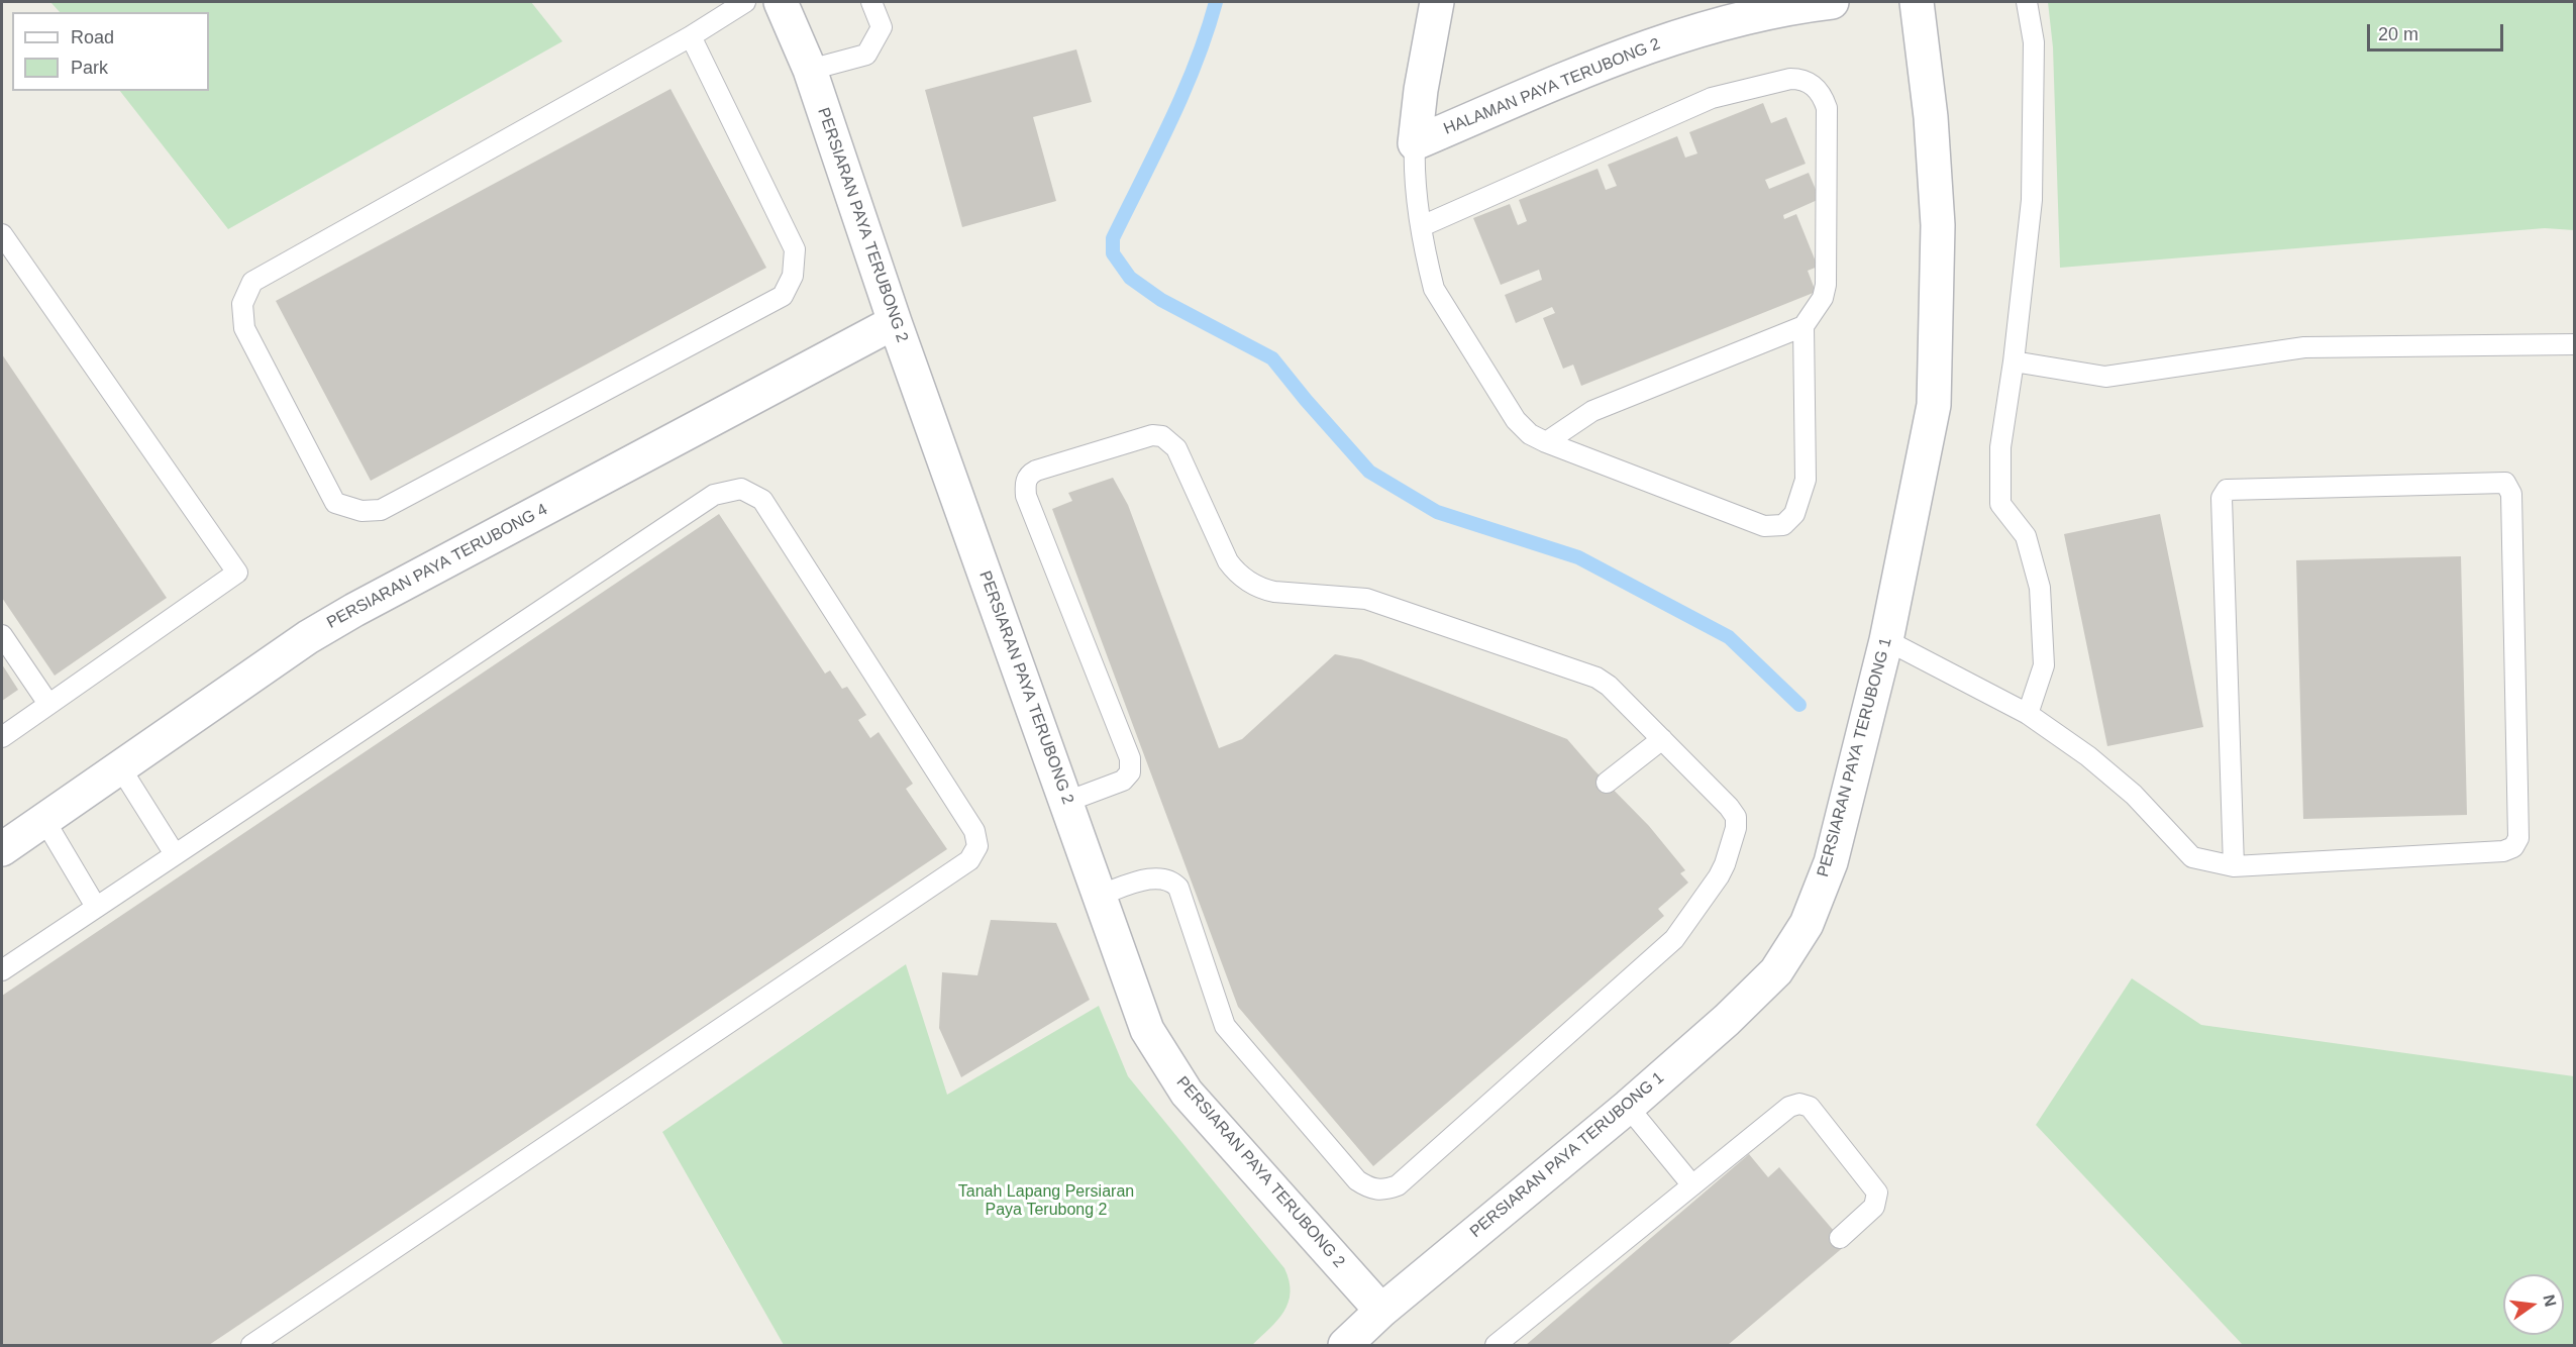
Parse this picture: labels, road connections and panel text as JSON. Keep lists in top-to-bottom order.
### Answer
{
  "streets": {
    "street": [
      "HALAMAN PAYA TERUBONG 2",
      "PERSIARAN PAYA TERUBONG 2",
      "PERSIARAN PAYA TERUBONG 4",
      "PERSIARAN PAYA TERUBONG 1"
    ]
  },
  "crossings": [
    ["PERSIARAN PAYA TERUBONG 2", "PERSIARAN PAYA TERUBONG 4"],
    ["PERSIARAN PAYA TERUBONG 2", "PERSIARAN PAYA TERUBONG 1"]
  ],
  "parks": ["Tanah Lapang Persiaran Paya Terubong 2"],
  "legend": ["Road", "Park"],
  "scale_bar": "20 m",
  "north": "right"
}
